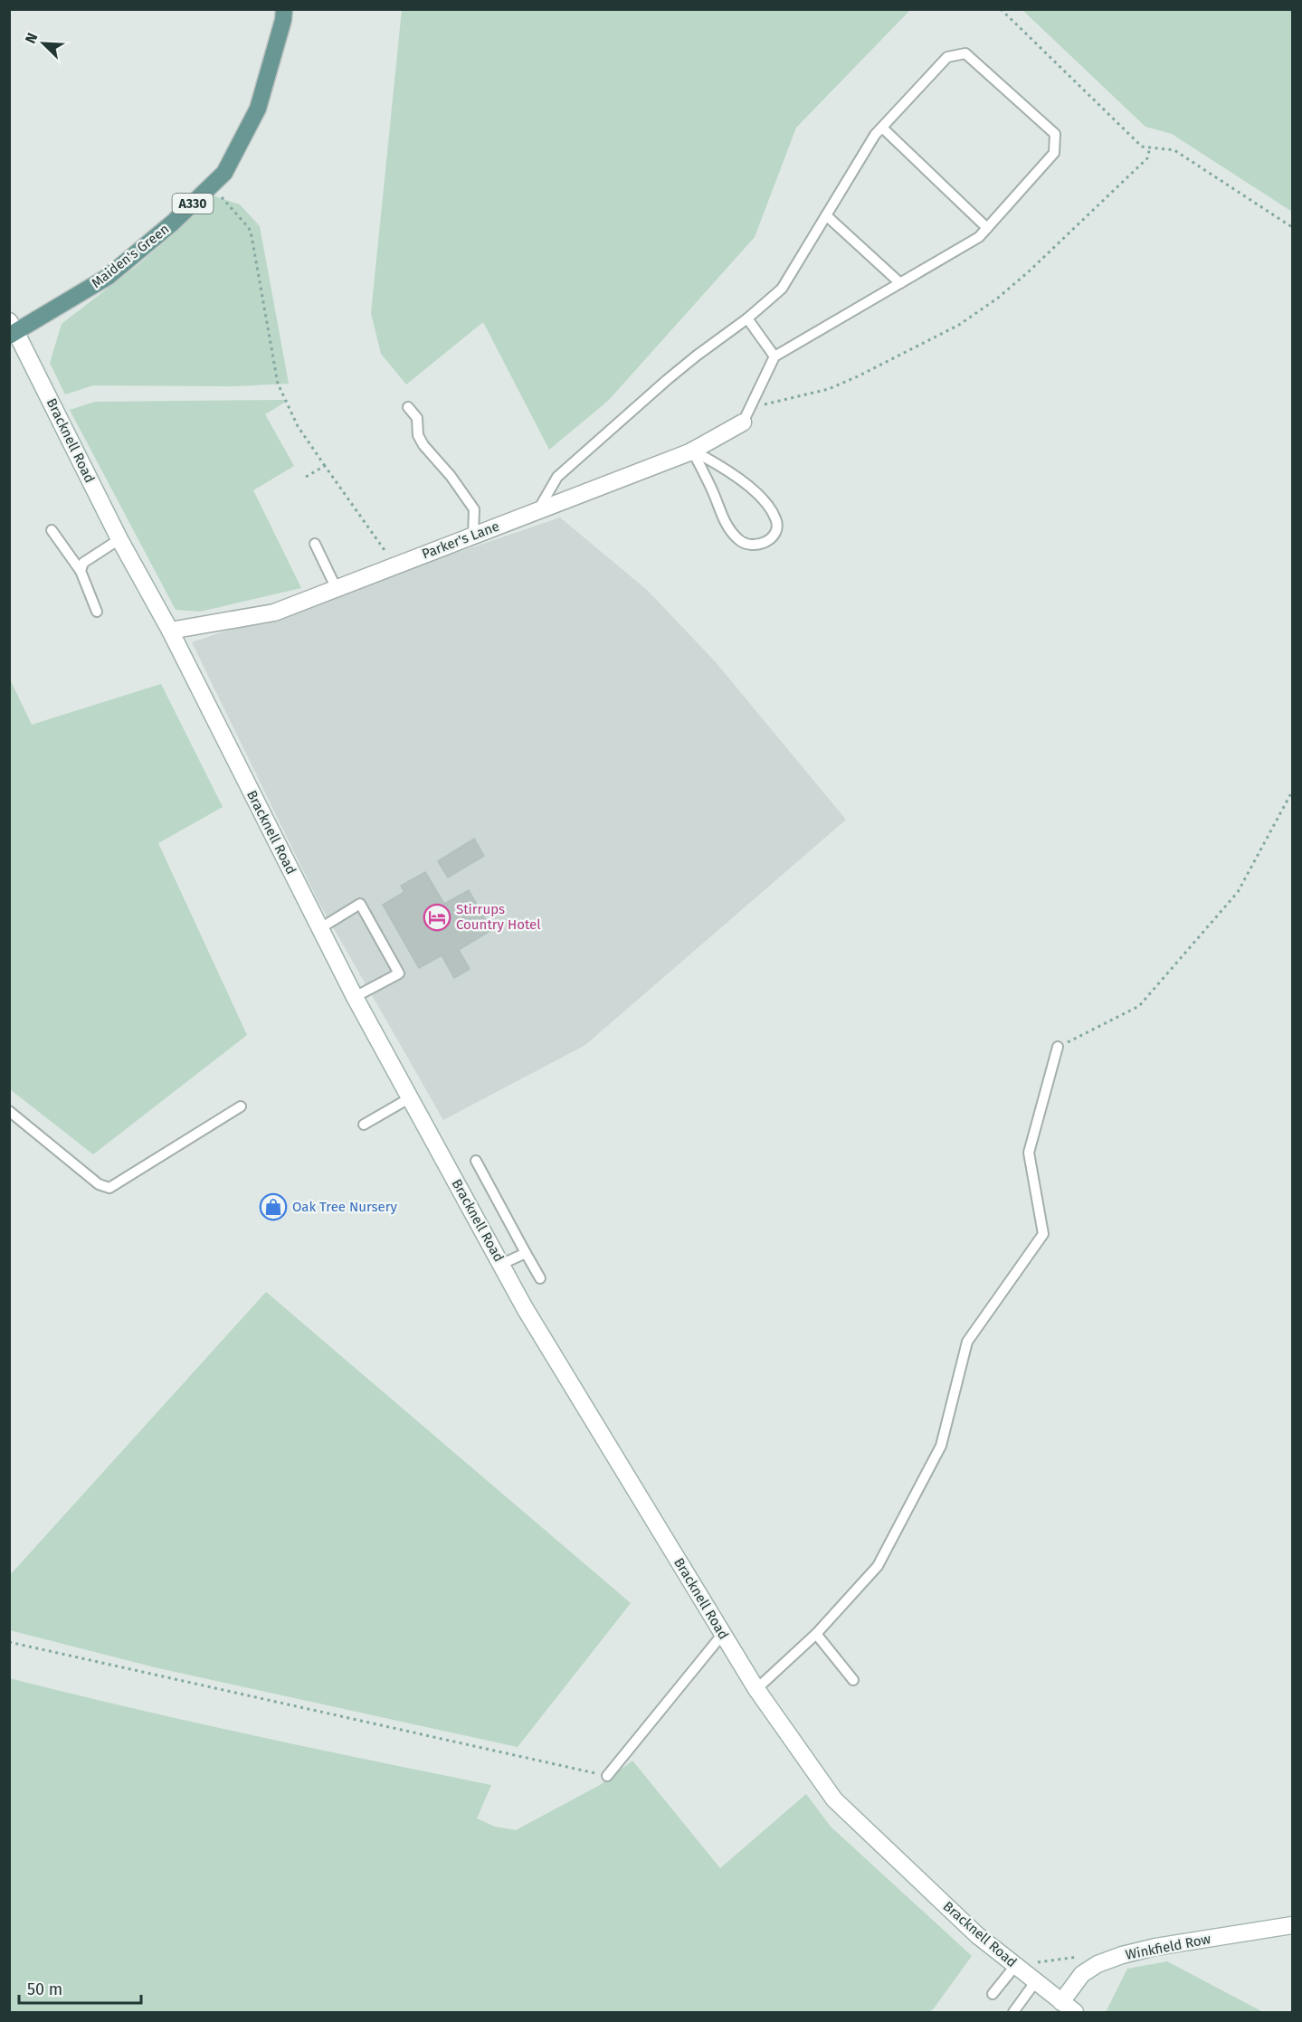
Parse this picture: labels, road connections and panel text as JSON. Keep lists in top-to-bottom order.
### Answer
{
  "streets": {
    "main road": [
      "A330",
      "Maiden's Green",
      "Bracknell Road",
      "Parker's Lane",
      "Winkfield Row"
    ]
  },
  "crossings": [
    ["Maiden's Green", "Bracknell Road"],
    ["Bracknell Road", "Parker's Lane"],
    ["Bracknell Road", "Winkfield Row"]
  ],
  "places": {
    "hotel": ["Stirrups Country Hotel"],
    "shop": ["Oak Tree Nursery"]
  },
  "scale_bar": "50 m",
  "north": "top left"
}
